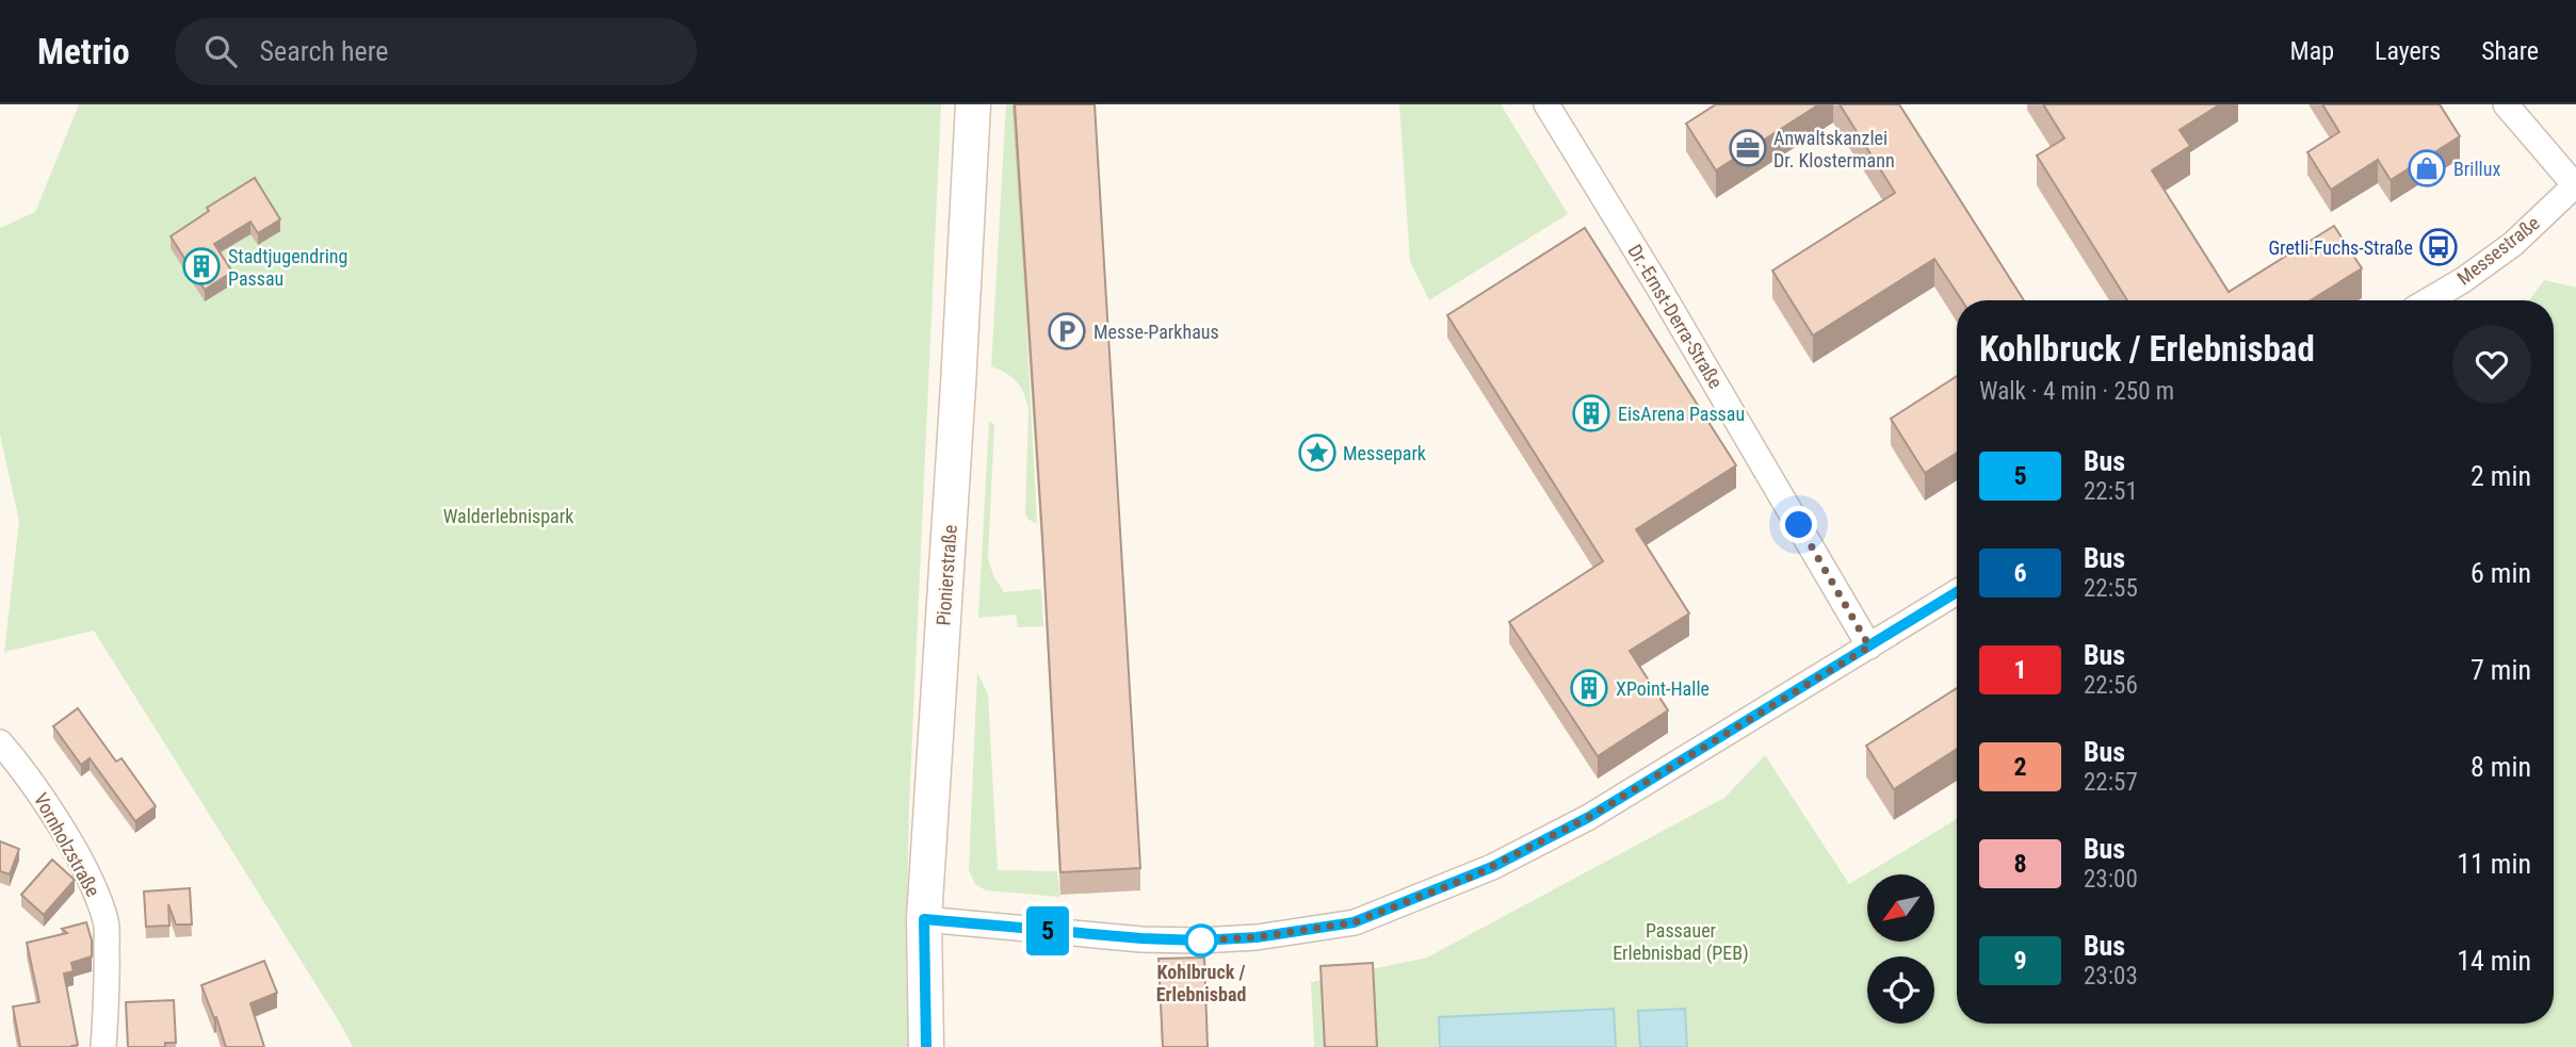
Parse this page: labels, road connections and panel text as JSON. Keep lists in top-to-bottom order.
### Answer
{
  "streets": {
    "main road": ["Pionierstraße"],
    "street": ["Messestraße", "Dr.-Ernst-Derra-Straße", "Vornholzstraße"]
  },
  "parks": ["Walderlebnispark", "Passauer Erlebnisbad (PEB)"],
  "places": {
    "office": ["Anwaltskanzlei Dr. Klostermann"],
    "shop": ["Brillux"],
    "bus stop": ["Gretli-Fuchs-Straße"],
    "building": ["Stadtjugendring Passau", "EisArena Passau", "XPoint-Halle"],
    "parking": ["Messe-Parkhaus"],
    "place": ["Messepark"],
    "other": ["Kohlbruck / Erlebnisbad"]
  },
  "lines": ["bus line 5"],
  "north": "bottom left",
  "page": {
    "header": "Metrio",
    "search": "Search here",
    "nav": ["Map", "Layers", "Share"],
    "on_map": "5",
    "heading": ["Kohlbruck / Erlebnisbad", "Walk · 4 min · 250 m"],
    "list": [
      {
        "mark": "5",
        "name": "Bus",
        "note": "22:51",
        "value": "2 min"
      },
      {
        "mark": "6",
        "name": "Bus",
        "note": "22:55",
        "value": "6 min"
      },
      {
        "mark": "1",
        "name": "Bus",
        "note": "22:56",
        "value": "7 min"
      },
      {
        "mark": "2",
        "name": "Bus",
        "note": "22:57",
        "value": "8 min"
      },
      {
        "mark": "8",
        "name": "Bus",
        "note": "23:00",
        "value": "11 min"
      },
      {
        "mark": "9",
        "name": "Bus",
        "note": "23:03",
        "value": "14 min"
      }
    ]
  }
}
